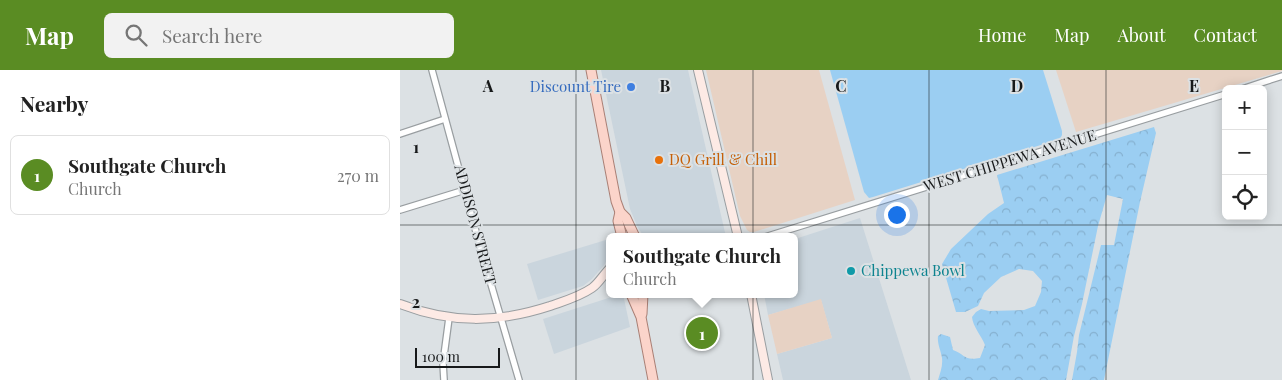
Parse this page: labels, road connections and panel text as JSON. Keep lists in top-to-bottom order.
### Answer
{
  "streets": {
    "street": ["WEST CHIPPEWA AVENUE", "ADDISON STREET"]
  },
  "places": ["Discount Tire", "DQ Grill & Chill", "Chippewa Bowl"],
  "scale_bar": "100 m",
  "page": {
    "header": "Map",
    "search": "Search here",
    "nav": [
      "Home",
      "Map",
      "About",
      "Contact"
    ],
    "heading": "Nearby",
    "map_buttons": ["+", "−"],
    "list": [
      {
        "mark": "1",
        "name": "Southgate Church",
        "note": "Church",
        "value": "270 m"
      }
    ],
    "popup": ["Southgate Church", "Church"],
    "pins": "1",
    "scale": "100 m"
  },
  "grid": {
    "columns": [
      "A",
      "B",
      "C",
      "D",
      "E"
    ],
    "rows": ["1", "2"]
  }
}
